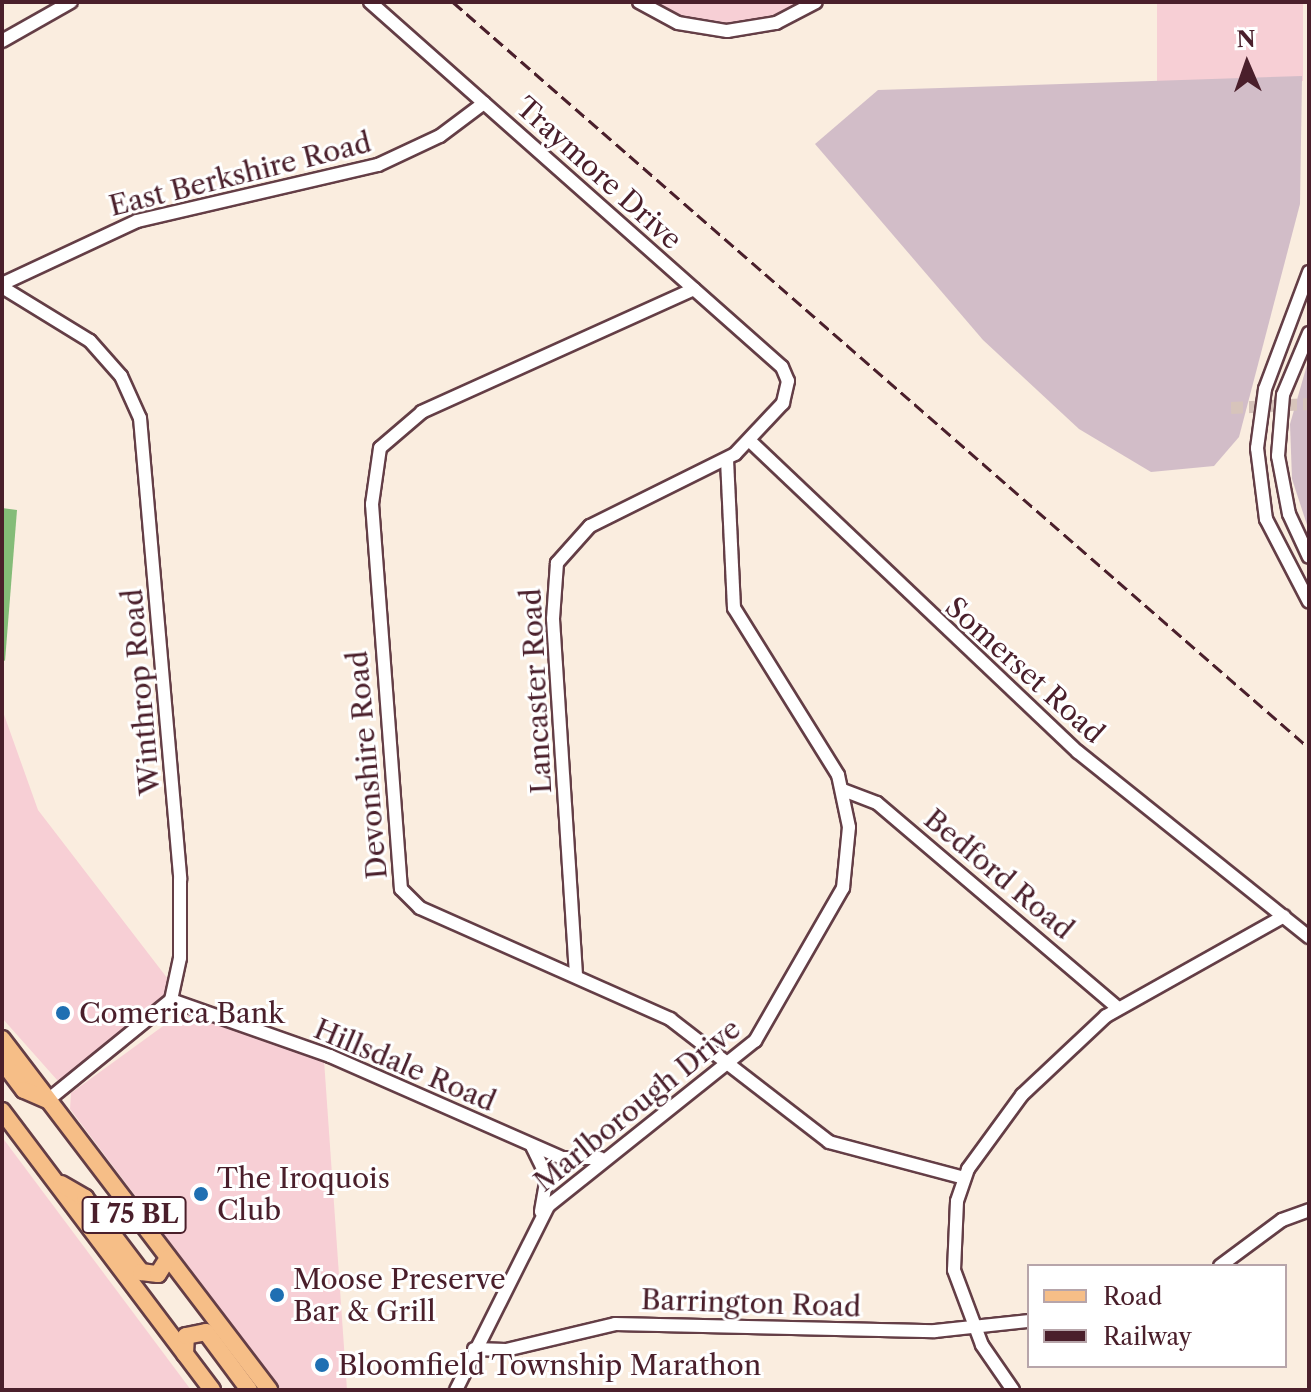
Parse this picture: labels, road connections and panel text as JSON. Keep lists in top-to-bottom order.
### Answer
{
  "streets": {
    "main road": ["I 75 BL"],
    "street": [
      "Traymore Drive",
      "East Berkshire Road",
      "Somerset Road",
      "Lancaster Road",
      "Winthrop Road",
      "Devonshire Road",
      "Bedford Road",
      "Hillsdale Road",
      "Marlborough Drive",
      "Barrington Road"
    ]
  },
  "crossings": [
    ["Traymore Drive", "East Berkshire Road"],
    ["Traymore Drive", "Lancaster Road"],
    ["Traymore Drive", "Devonshire Road"],
    ["East Berkshire Road", "Winthrop Road"],
    ["Somerset Road", "Lancaster Road"],
    ["Lancaster Road", "Devonshire Road"],
    ["Lancaster Road", "Marlborough Drive"],
    ["Winthrop Road", "Hillsdale Road"],
    ["Devonshire Road", "Marlborough Drive"],
    ["Bedford Road", "Marlborough Drive"],
    ["Hillsdale Road", "Marlborough Drive"],
    ["Marlborough Drive", "Barrington Road"]
  ],
  "places": [
    "Comerica Bank",
    "The Iroquois Club",
    "Moose Preserve Bar & Grill",
    "Bloomfield Township Marathon"
  ],
  "legend": ["Road", "Railway"],
  "north": "top"
}
